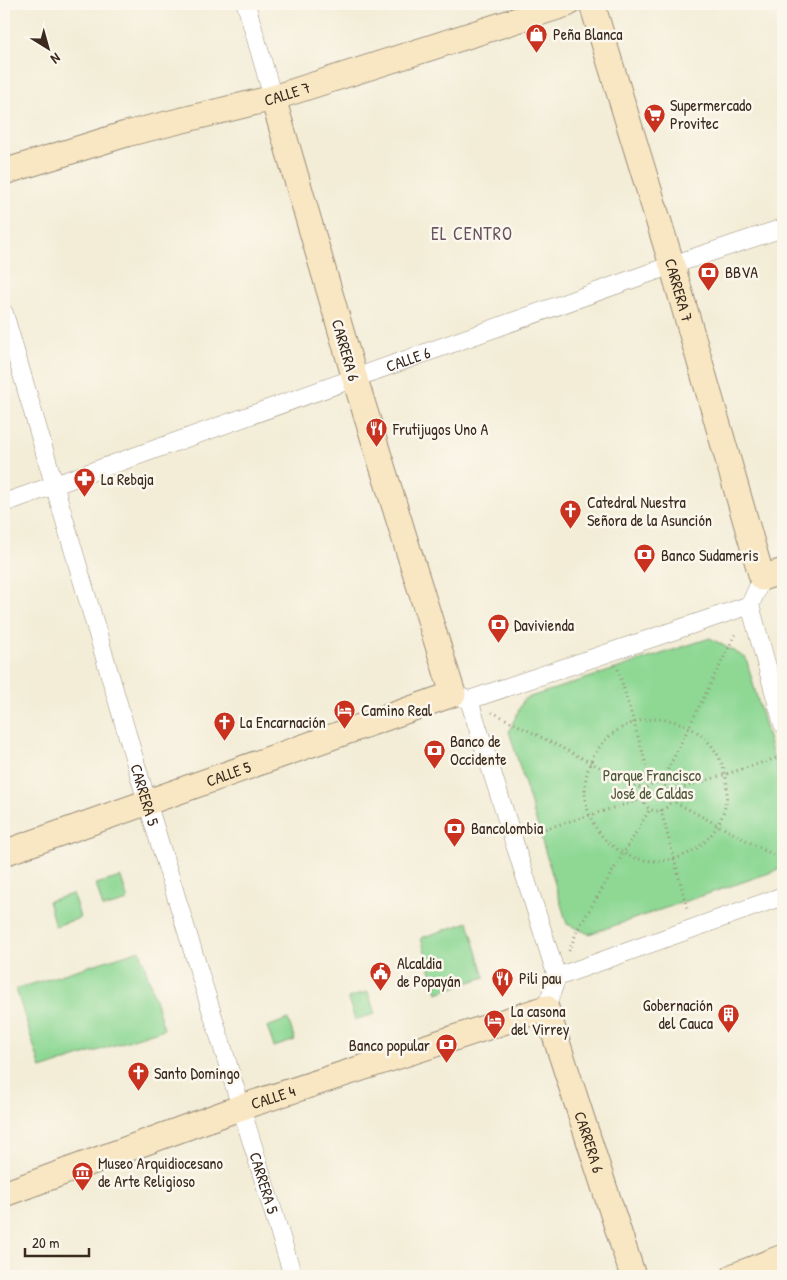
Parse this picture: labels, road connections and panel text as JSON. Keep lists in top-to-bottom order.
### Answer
{
  "streets": {
    "street": [
      "CALLE 7",
      "CARRERA 7",
      "CARRERA 6",
      "CALLE 6",
      "CALLE 5",
      "CARRERA 5",
      "CALLE 4"
    ]
  },
  "crossings": [
    ["CALLE 7", "CARRERA 6"],
    ["CARRERA 7", "CALLE 6"],
    ["CARRERA 6", "CALLE 6"],
    ["CARRERA 6", "CALLE 5"],
    ["CARRERA 6", "CALLE 4"],
    ["CALLE 6", "CARRERA 5"],
    ["CALLE 5", "CARRERA 5"],
    ["CARRERA 5", "CALLE 4"]
  ],
  "districts": ["EL CENTRO"],
  "parks": ["Parque Francisco José de Caldas"],
  "places": {
    "shop": ["Peña Blanca"],
    "supermarket": ["Supermercado Provitec"],
    "bank": [
      "BBVA",
      "Banco Sudameris",
      "Davivienda",
      "Banco de Occidente",
      "Bancolombia",
      "Banco popular"
    ],
    "restaurant": ["Frutijugos Uno A", "Pili pau"],
    "pharmacy": ["La Rebaja"],
    "church": ["Catedral Nuestra Señora de la Asunción", "La Encarnación", "Santo Domingo"],
    "hotel": ["Camino Real", "La casona del Virrey"],
    "public building": ["Alcaldia de Popayán"],
    "building": ["Gobernación del Cauca"],
    "museum": ["Museo Arquidiocesano de Arte Religioso"]
  },
  "scale_bar": "20 m",
  "north": "bottom right"
}
